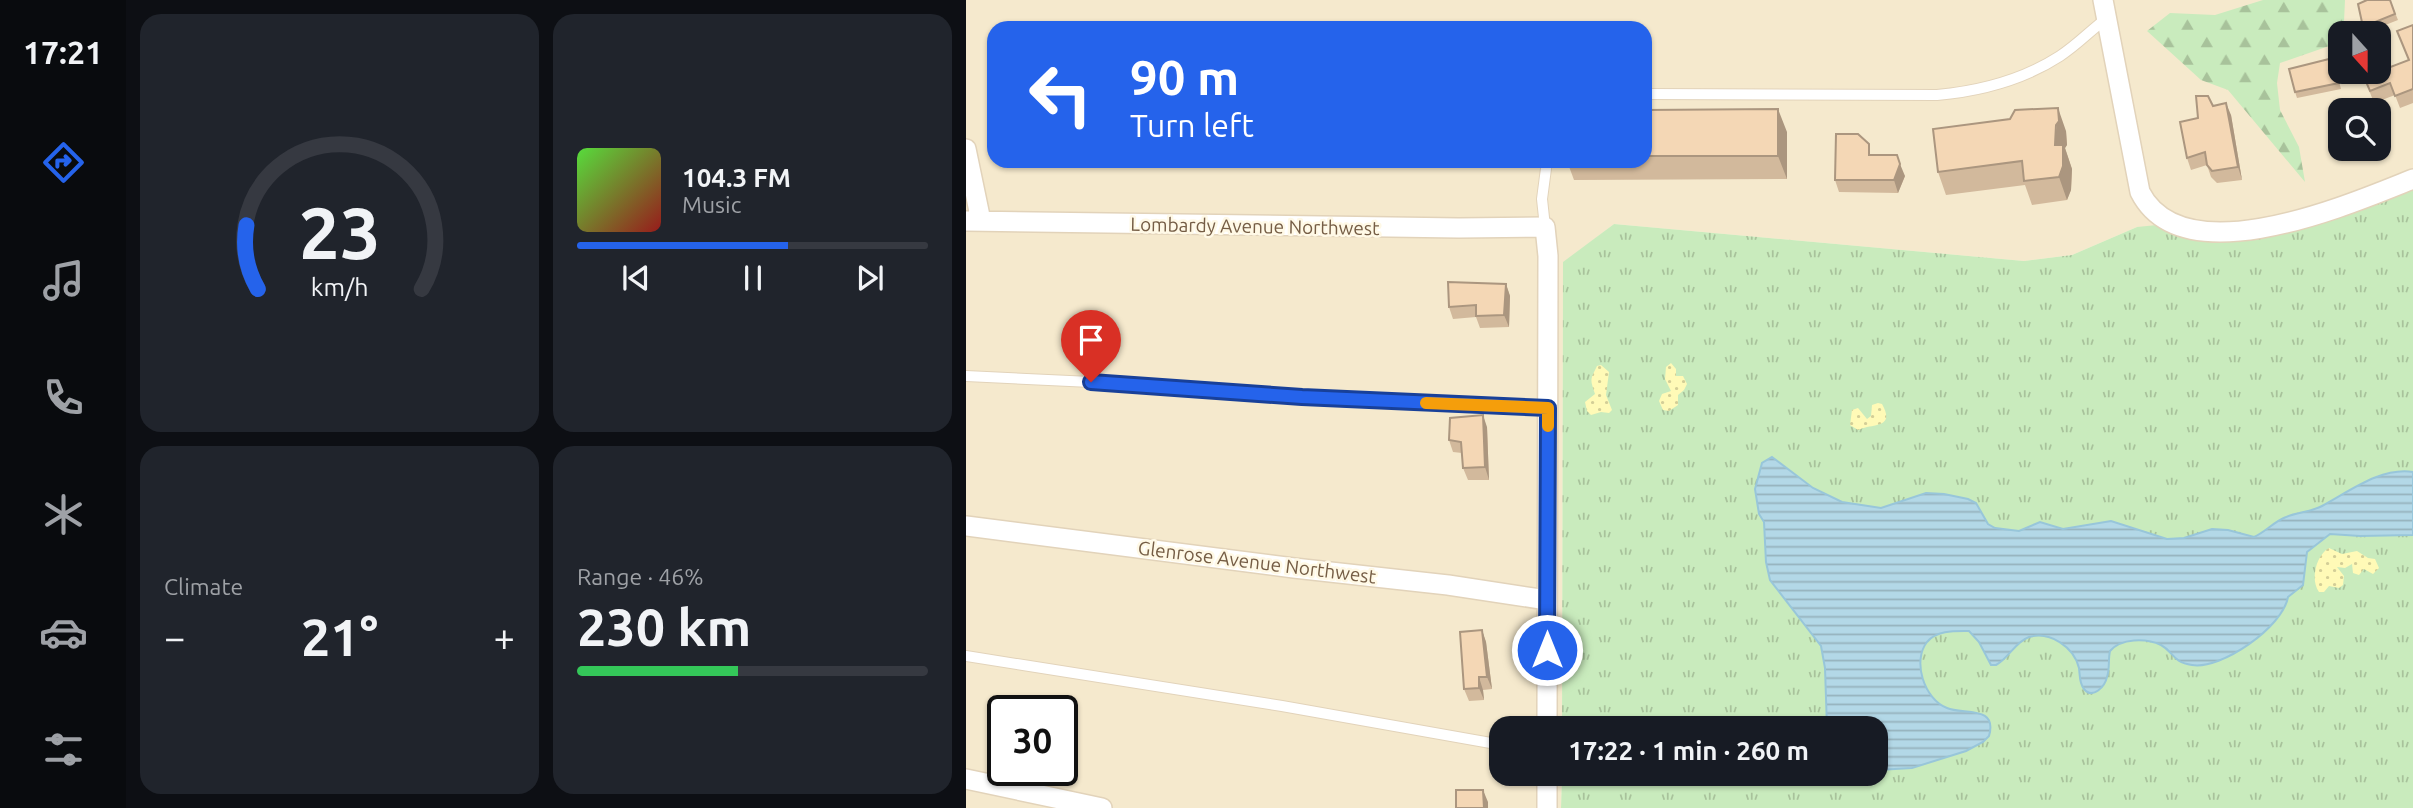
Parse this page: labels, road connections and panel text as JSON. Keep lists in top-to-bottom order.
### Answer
{
  "streets": {
    "street": ["Lombardy Avenue Northwest", "Glenrose Avenue Northwest"]
  },
  "north": "bottom",
  "page": {
    "tabs": "17:21",
    "turn": ["90 m", "Turn left"],
    "song": ["104.3 FM", "Music"],
    "tile": [
      "Climate",
      ["Range · 46%", "230 km"]
    ],
    "heat": ["−", "21°", "+"],
    "limit": "30",
    "trip": "17:22 · 1 min · 260 m",
    "gauge": ["23", "km/h"]
  }
}
